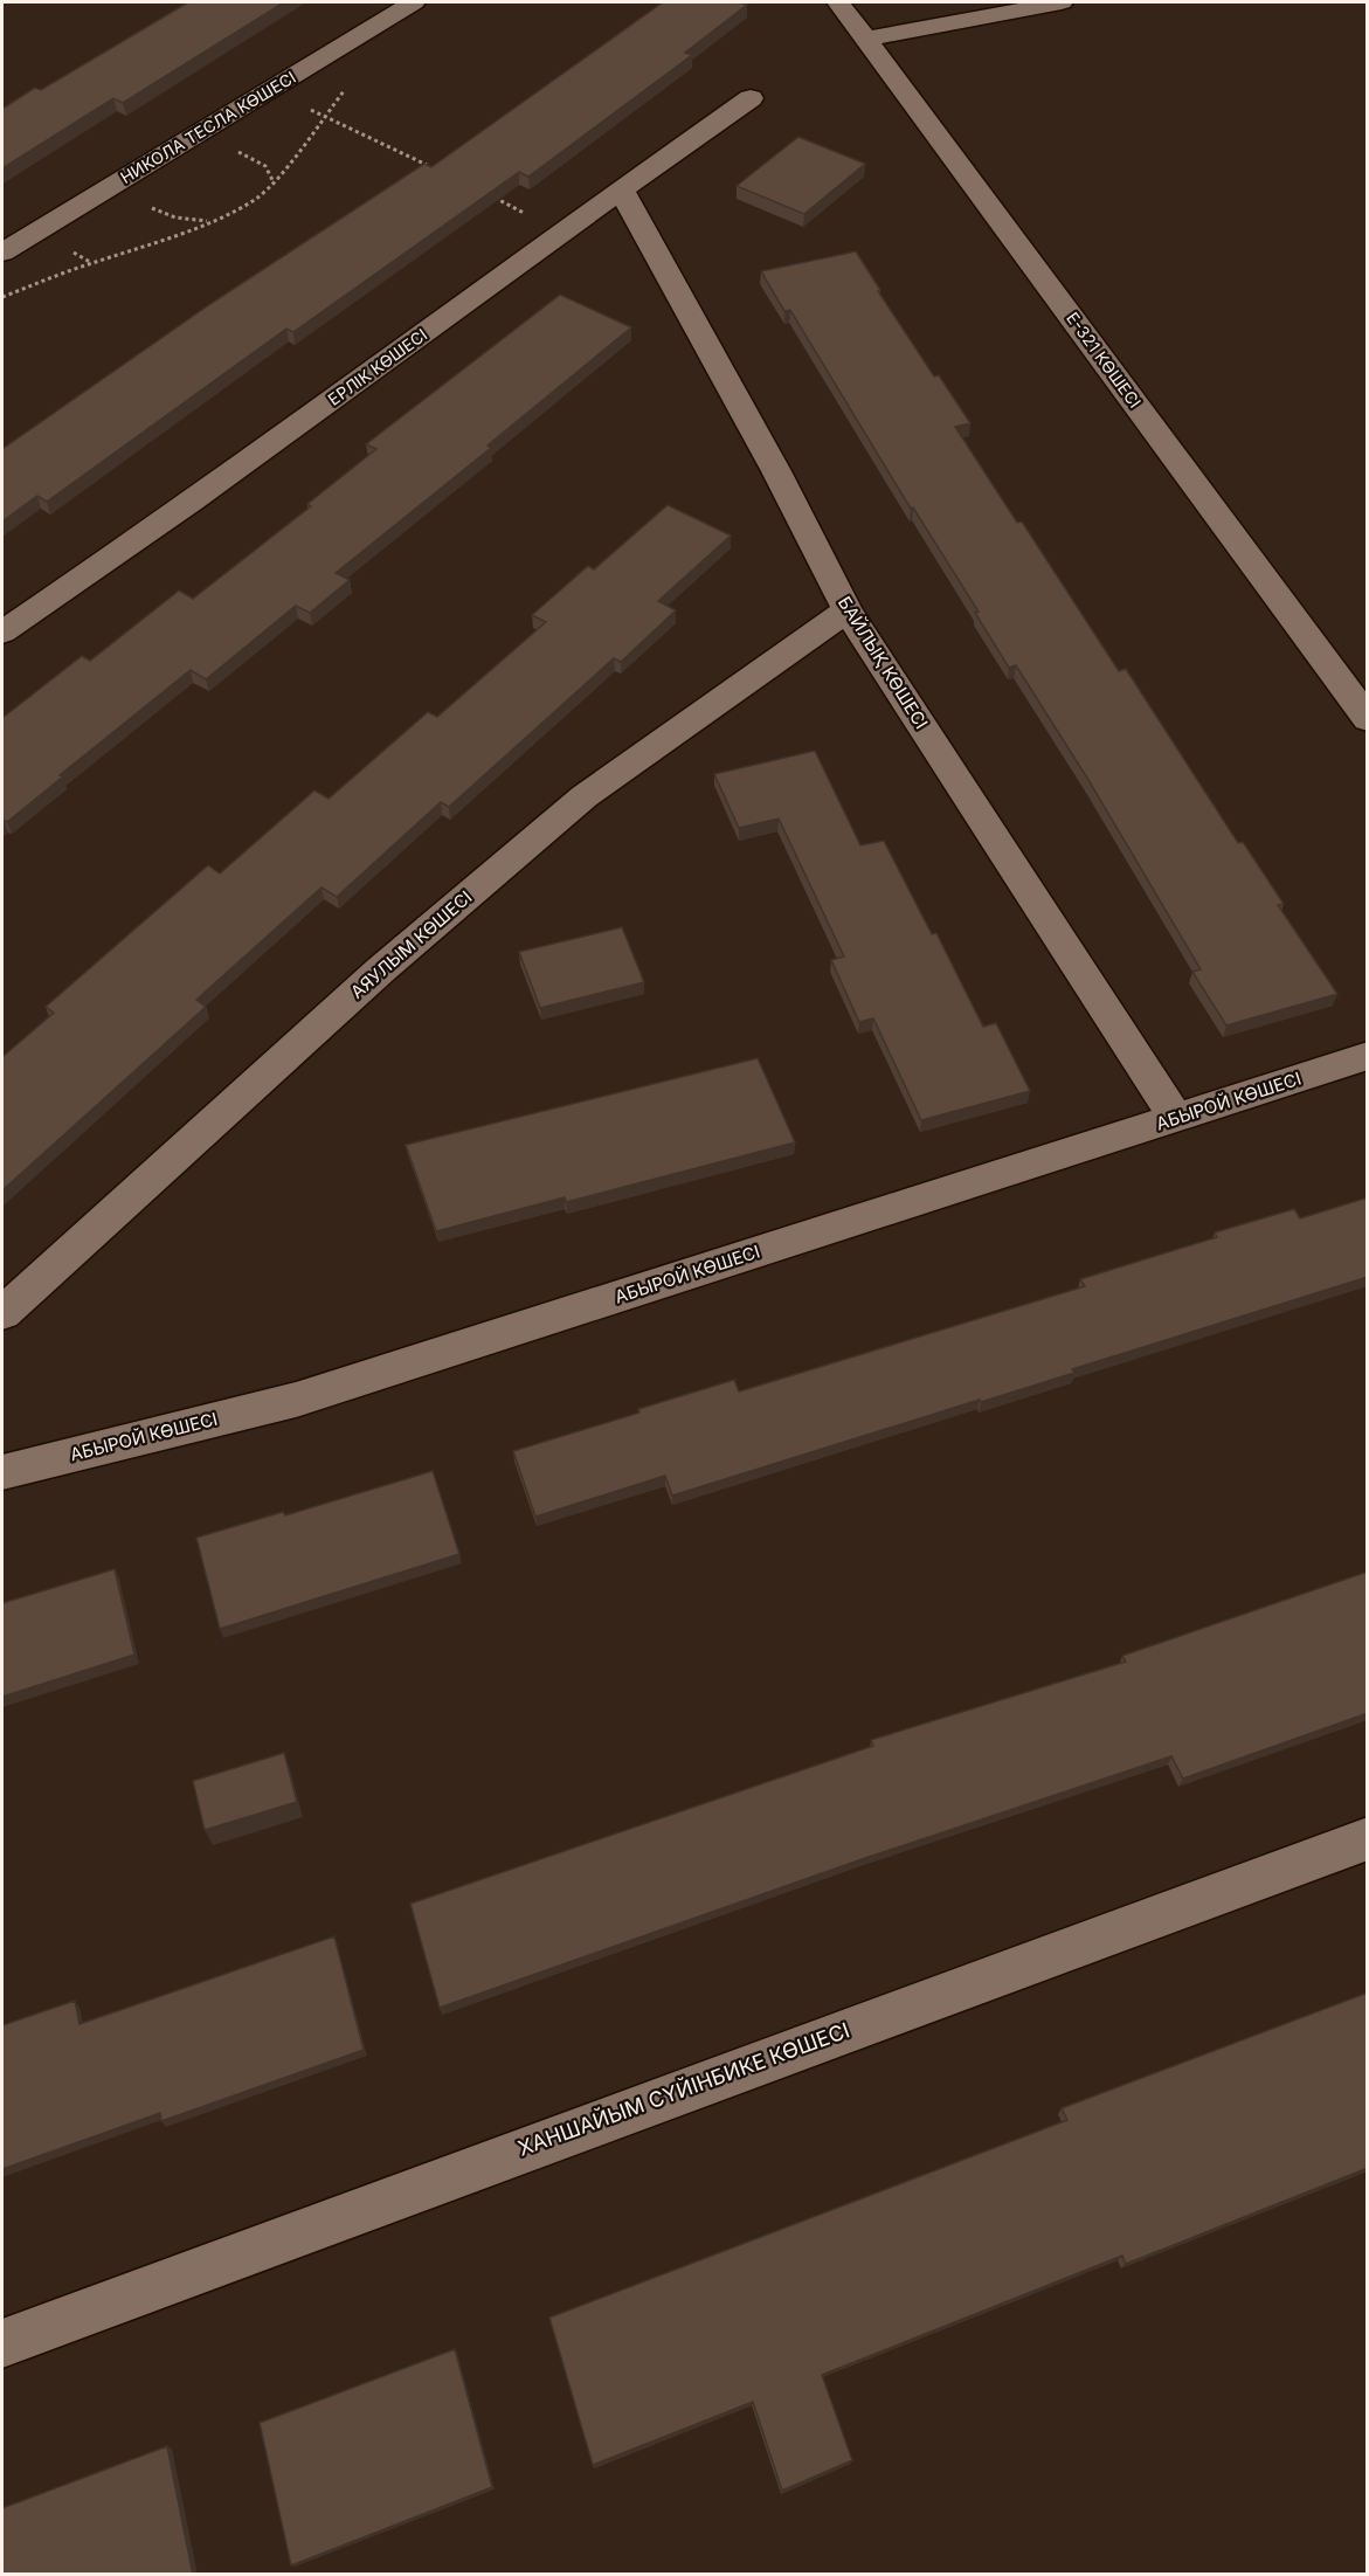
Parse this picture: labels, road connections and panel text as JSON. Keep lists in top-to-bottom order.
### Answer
{
  "streets": {
    "street": [
      "НИКОЛА ТЕСЛА КӨШЕСІ",
      "Е-321 КӨШЕСІ",
      "ЕРЛІК КӨШЕСІ",
      "БАЙЛЫҚ КӨШЕСІ",
      "АЯУЛЫМ КӨШЕСІ",
      "АБЫРОЙ КӨШЕСІ",
      "ХАНШАЙЫМ СҮЙІНБИКЕ КӨШЕСІ"
    ]
  },
  "crossings": [
    ["ЕРЛІК КӨШЕСІ", "БАЙЛЫҚ КӨШЕСІ"],
    ["БАЙЛЫҚ КӨШЕСІ", "АЯУЛЫМ КӨШЕСІ"],
    ["БАЙЛЫҚ КӨШЕСІ", "АБЫРОЙ КӨШЕСІ"]
  ]
}
